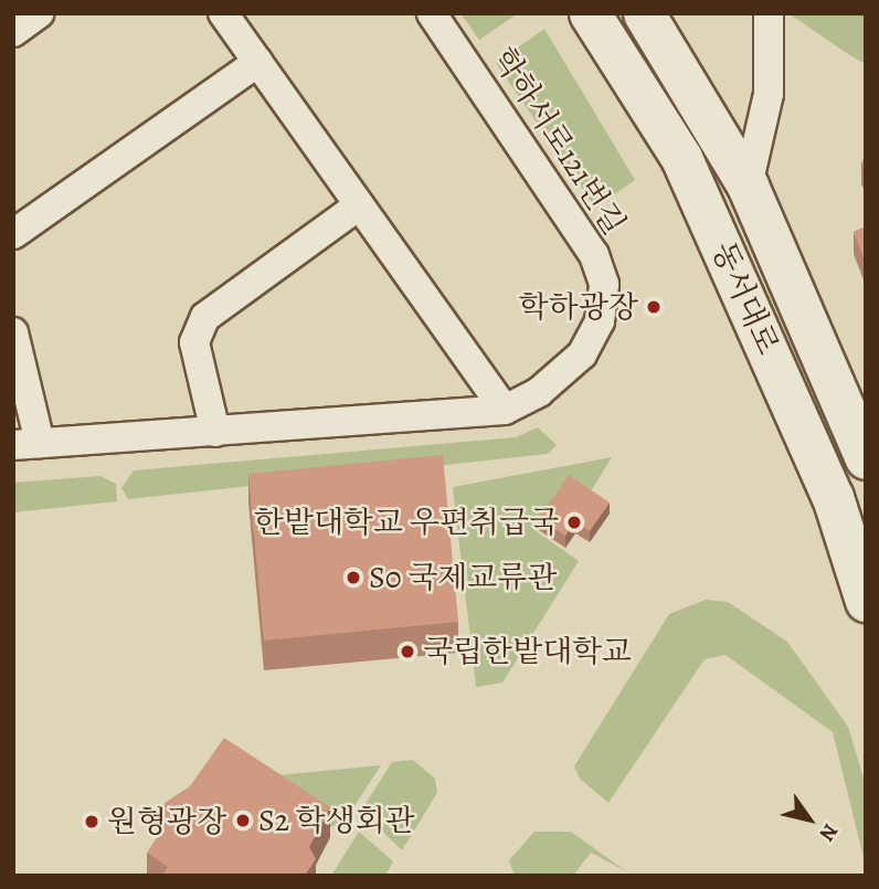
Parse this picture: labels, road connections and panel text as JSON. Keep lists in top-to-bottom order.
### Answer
{
  "streets": {
    "street": ["학하서로121번길", "동서대로"]
  },
  "places": [
    "학하광장",
    "한밭대학교 우편취급국",
    "S0 국제교류관",
    "국립한밭대학교",
    "S2 학생회관",
    "원형광장"
  ],
  "north": "bottom right"
}
